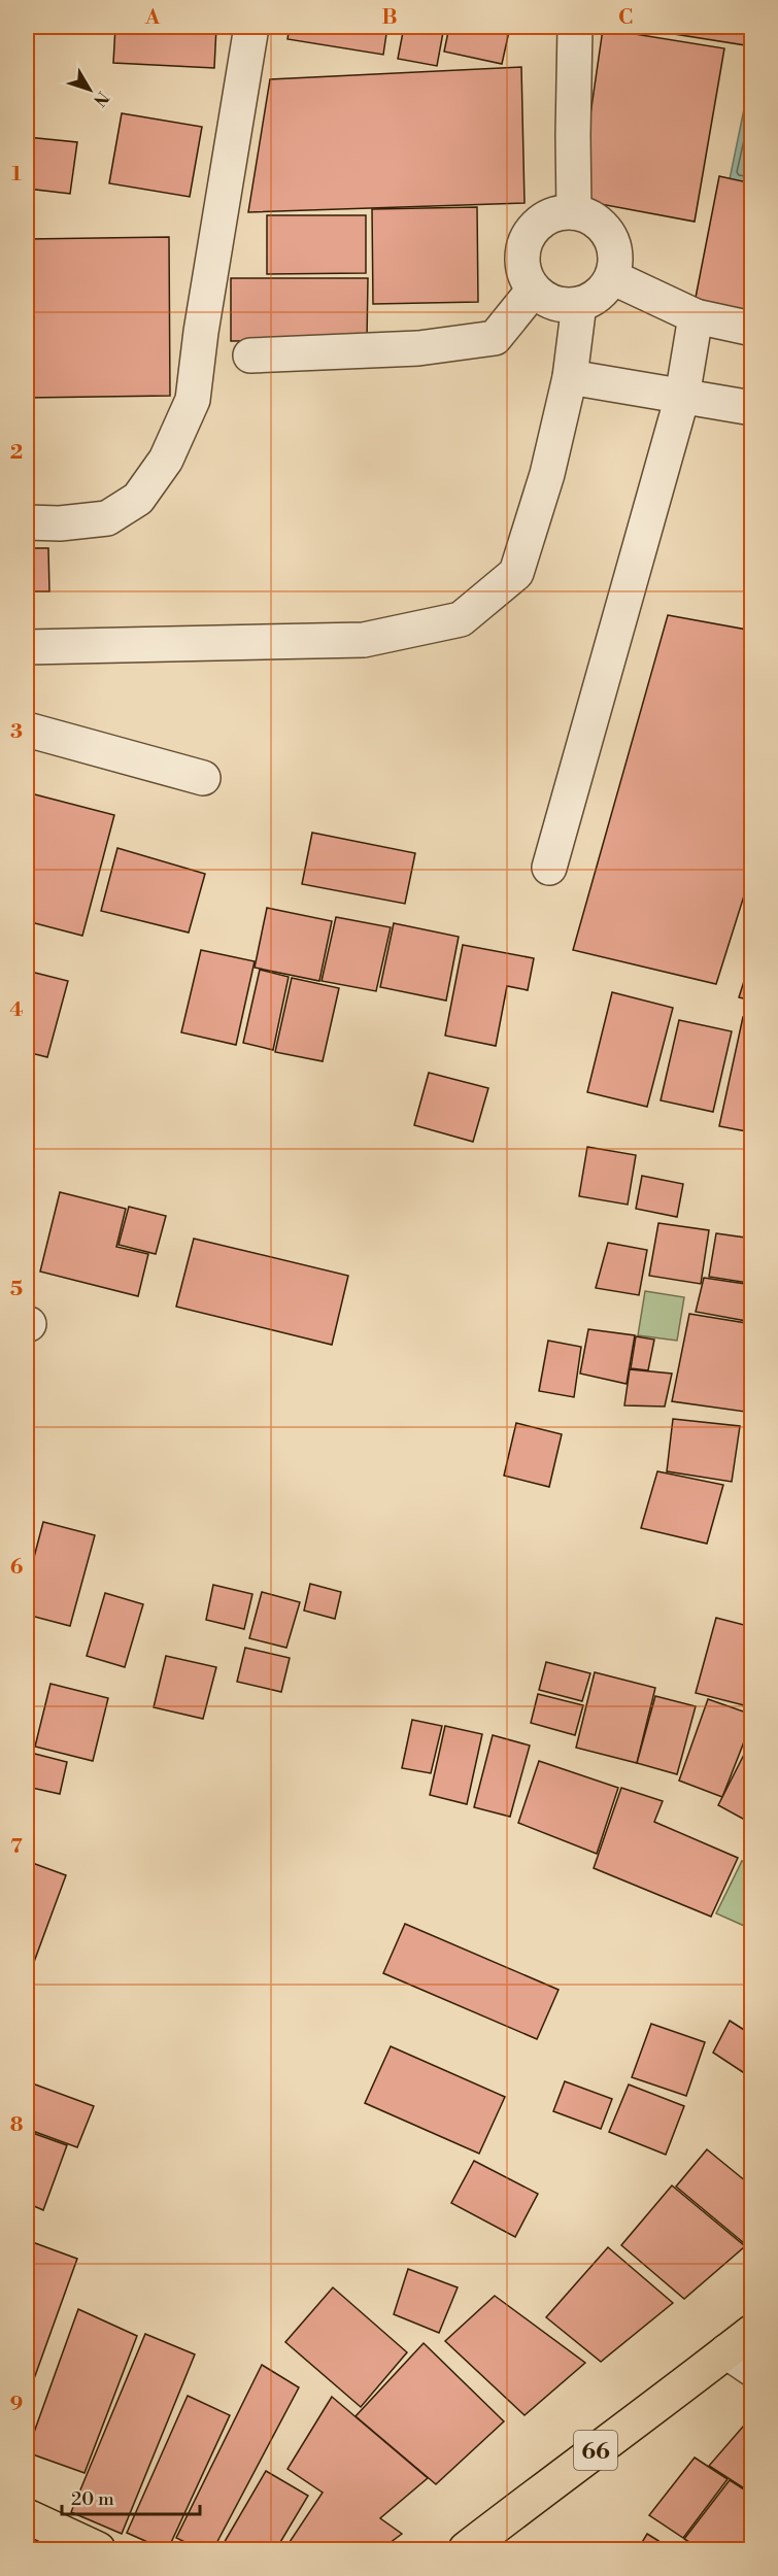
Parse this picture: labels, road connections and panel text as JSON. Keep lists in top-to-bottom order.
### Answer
{
  "streets": {
    "main road": ["66"]
  },
  "scale_bar": "20 m",
  "north": "bottom right",
  "grid": {
    "columns": ["A", "B", "C"],
    "rows": [
      "1",
      "2",
      "3",
      "4",
      "5",
      "6",
      "7",
      "8",
      "9"
    ]
  }
}
